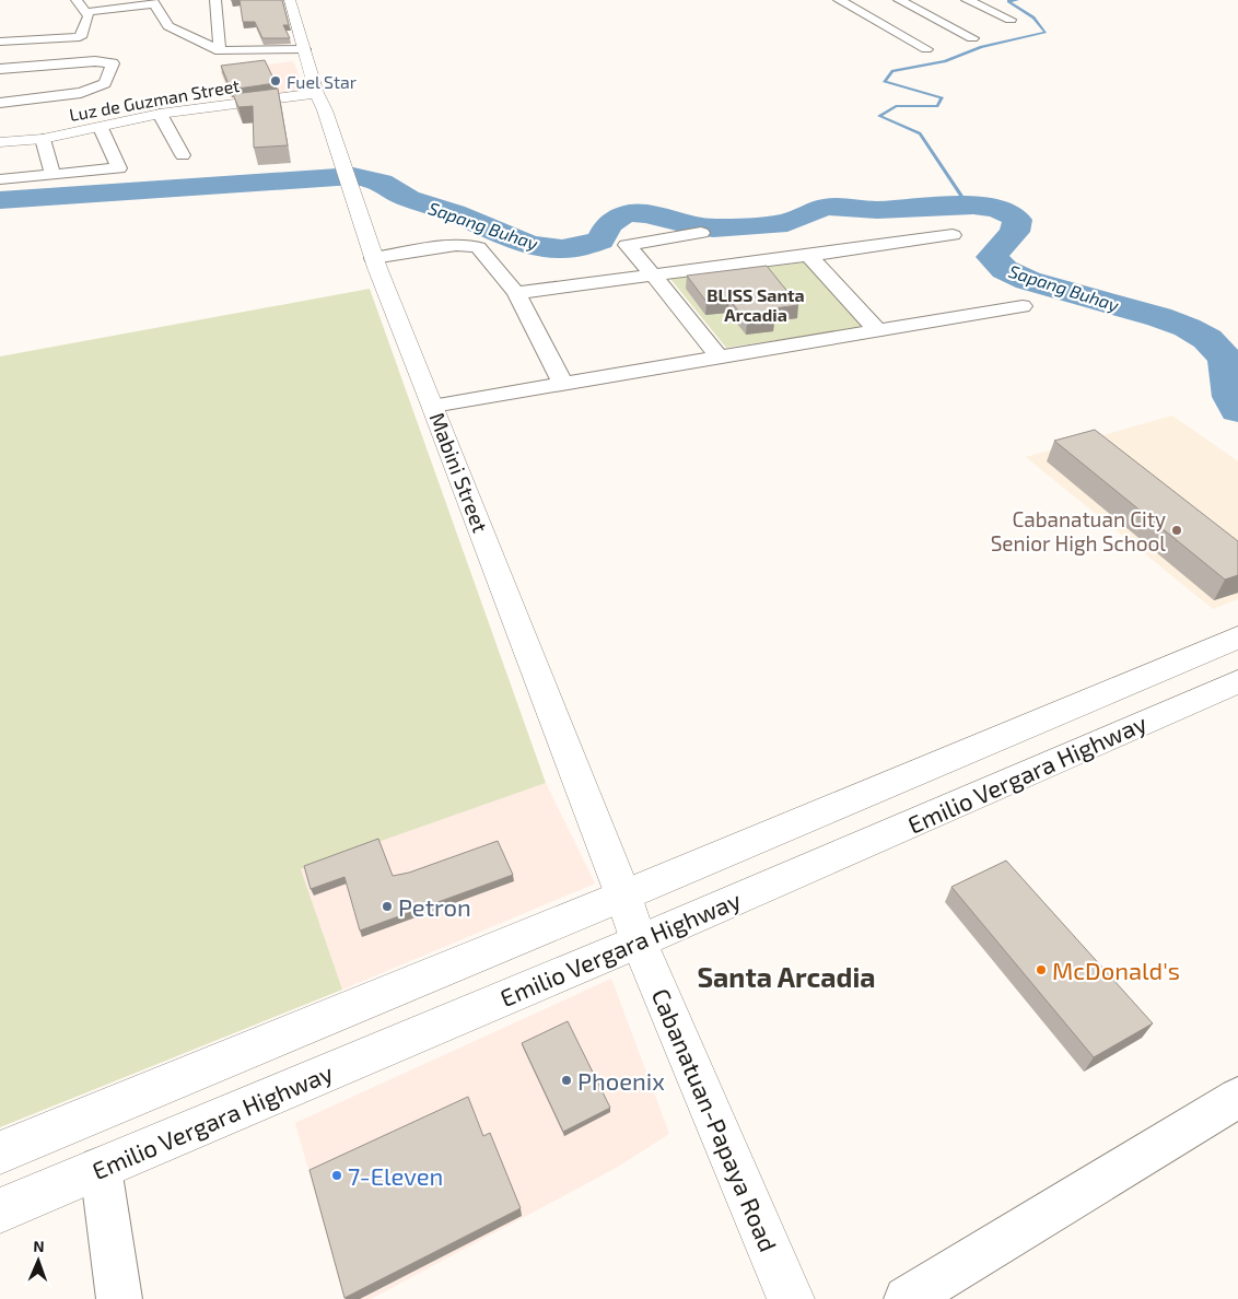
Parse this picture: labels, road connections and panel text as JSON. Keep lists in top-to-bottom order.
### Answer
{
  "streets": {
    "main road": [
      "Luz de Guzman Street",
      "Mabini Street",
      "Emilio Vergara Highway",
      "Cabanatuan-Papaya Road"
    ]
  },
  "crossings": [
    ["Luz de Guzman Street", "Mabini Street"],
    ["Mabini Street", "Emilio Vergara Highway"],
    ["Mabini Street", "Cabanatuan-Papaya Road"],
    ["Emilio Vergara Highway", "Cabanatuan-Papaya Road"]
  ],
  "districts": ["BLISS Santa Arcadia", "Santa Arcadia"],
  "water": ["Sapang Buhay"],
  "places": [
    "Fuel Star",
    "Cabanatuan City Senior High School",
    "Petron",
    "McDonald's",
    "Phoenix",
    "7-Eleven"
  ],
  "north": "top"
}
